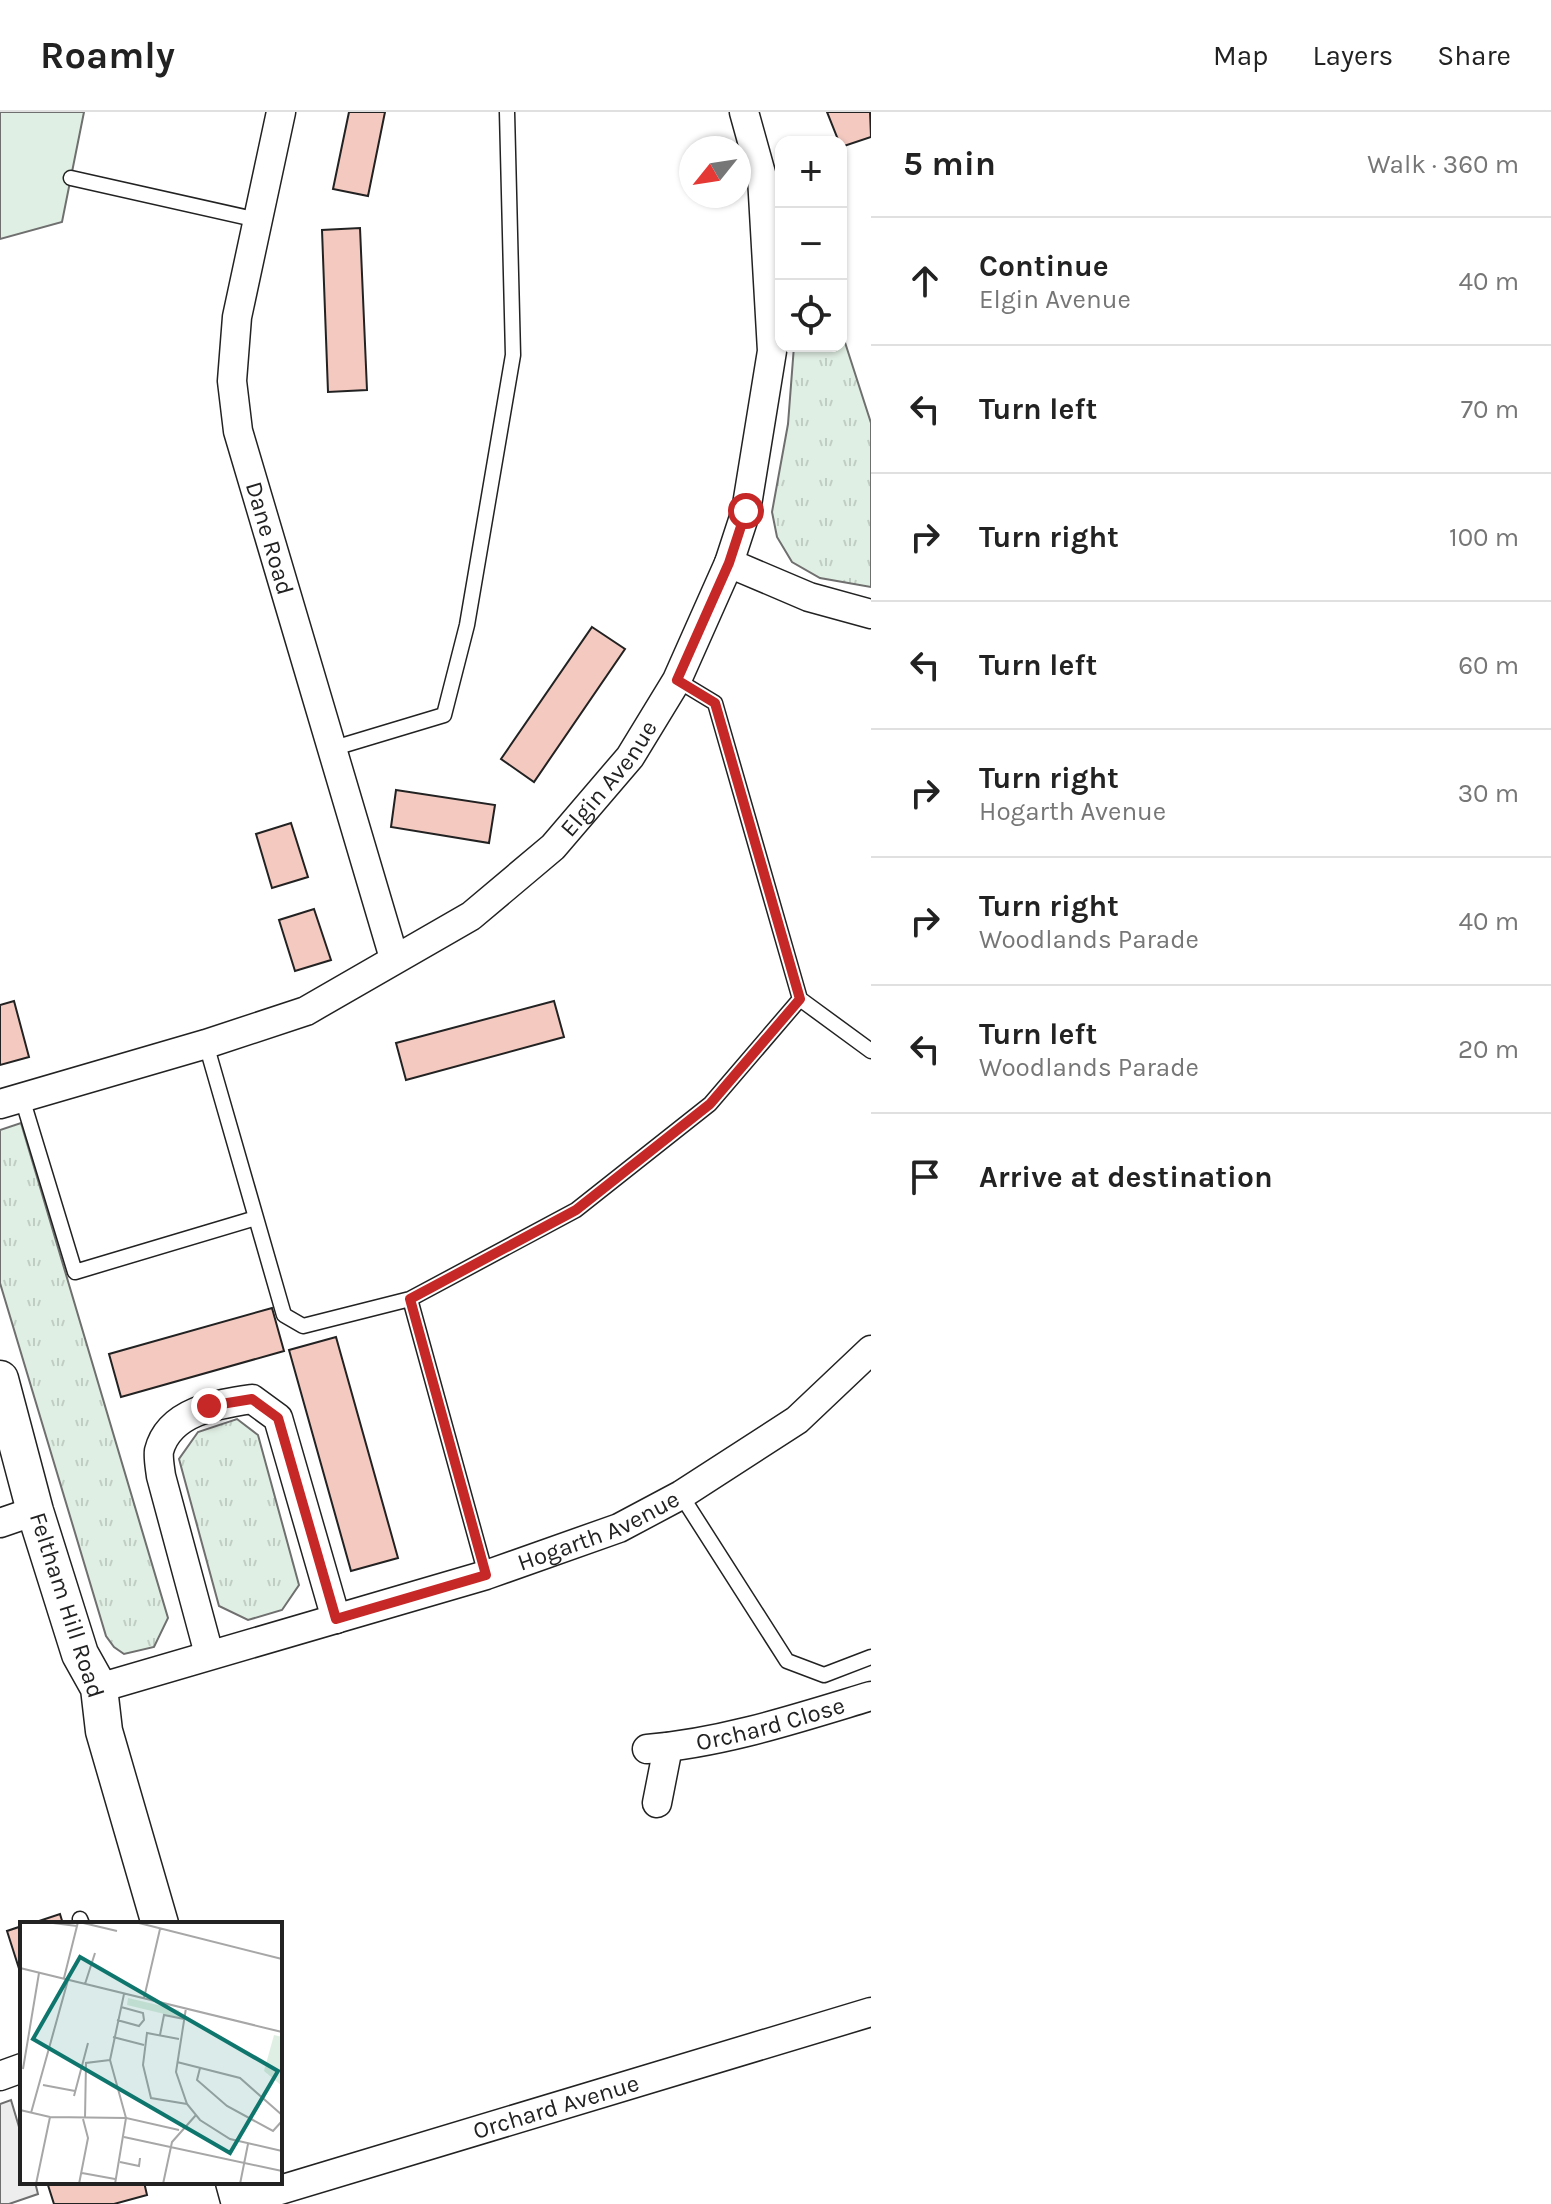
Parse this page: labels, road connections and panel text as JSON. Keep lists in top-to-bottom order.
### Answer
{
  "streets": {
    "street": [
      "Dane Road",
      "Elgin Avenue",
      "Hogarth Avenue",
      "Feltham Hill Road",
      "Orchard Close",
      "Orchard Avenue"
    ]
  },
  "crossings": [
    ["Dane Road", "Elgin Avenue"],
    ["Hogarth Avenue", "Feltham Hill Road"]
  ],
  "north": "bottom left",
  "page": {
    "header": "Roamly",
    "nav": ["Map", "Layers", "Share"],
    "heading": ["5 min", "Walk · 360 m"],
    "map_buttons": ["+", "−"],
    "list": [
      ["Continue", "Elgin Avenue", "40 m"],
      ["Turn left", "70 m"],
      ["Turn right", "100 m"],
      ["Turn left", "60 m"],
      ["Turn right", "Hogarth Avenue", "30 m"],
      ["Turn right", "Woodlands Parade", "40 m"],
      ["Turn left", "Woodlands Parade", "20 m"],
      "Arrive at destination"
    ]
  }
}
